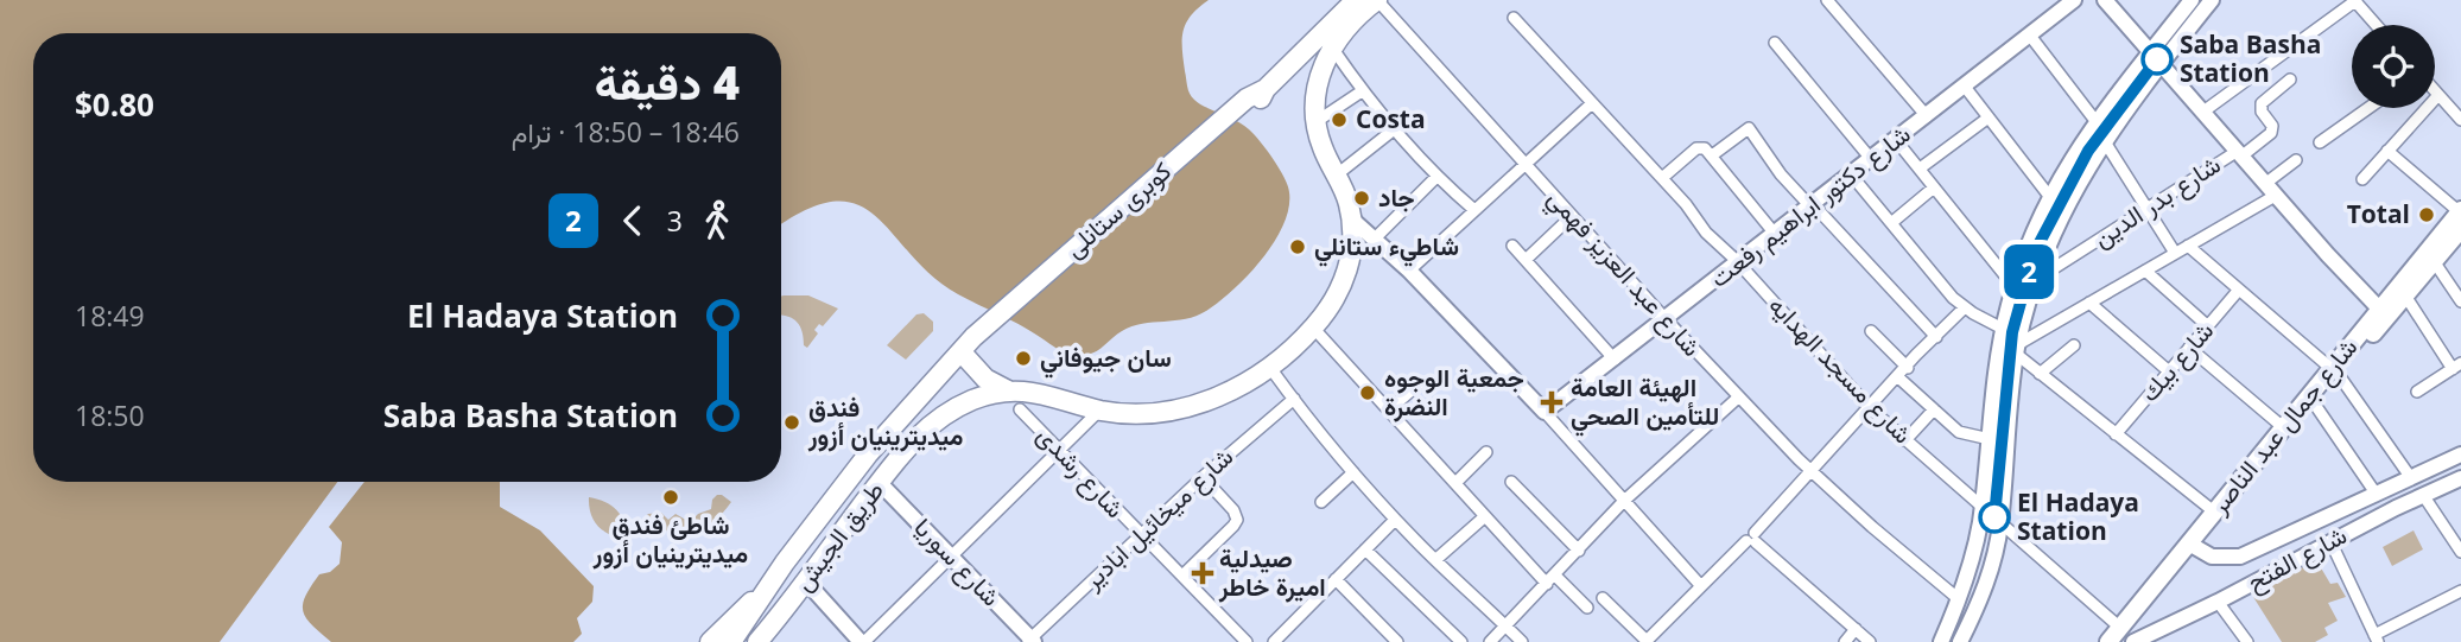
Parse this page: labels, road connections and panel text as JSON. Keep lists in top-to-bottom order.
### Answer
{
  "streets": {
    "highway": ["كوبرى ستانلى", "طريق الجيش"],
    "main road": ["شارع جمال عبد الناصر"],
    "street": [
      "شارع بدر الدين",
      "شارع دكتور ابراهيم رفعت",
      "شارع عبد العزيز فهمي",
      "شارع بيك",
      "شارع مسجد الهدايه",
      "شارع رشدى",
      "شارع ميخائيل ابادير",
      "شارع الفتح",
      "شارع سوريا"
    ]
  },
  "crossings": [
    ["شارع دكتور ابراهيم رفعت", "شارع عبد العزيز فهمي"],
    ["شارع دكتور ابراهيم رفعت", "شارع مسجد الهدايه"],
    ["كوبرى ستانلى", "طريق الجيش"],
    ["شارع عبد العزيز فهمي", "طريق الجيش"],
    ["شارع مسجد الهدايه", "شارع جمال عبد الناصر"],
    ["شارع جمال عبد الناصر", "شارع الفتح"],
    ["شارع رشدى", "شارع ميخائيل ابادير"],
    ["شارع ميخائيل ابادير", "شارع سوريا"],
    ["طريق الجيش", "شارع سوريا"]
  ],
  "places": {
    "other": [
      "Saba Basha Station",
      "Costa",
      "جاد",
      "Total",
      "شاطيء ستانلي",
      "سان جيوفاني",
      "جمعية الوجوه النضرة",
      "فندق ميديترينيان أزور",
      "شاطئ فندق ميديترينيان أزور",
      "El Hadaya Station"
    ],
    "health": ["الهيئة العامة للتأمين الصحي", "صيدلية اميرة خاطر"]
  },
  "lines": ["tram line 2"],
  "page": {
    "on_map": "2",
    "heading": ["4 دقيقة", "18:46 – 18:50 · ترام", "$0.80"],
    "legs": ["3", "2"],
    "list": [
      {
        "name": "El Hadaya Station",
        "value": "18:49"
      },
      {
        "name": "Saba Basha Station",
        "value": "18:50"
      }
    ]
  }
}
